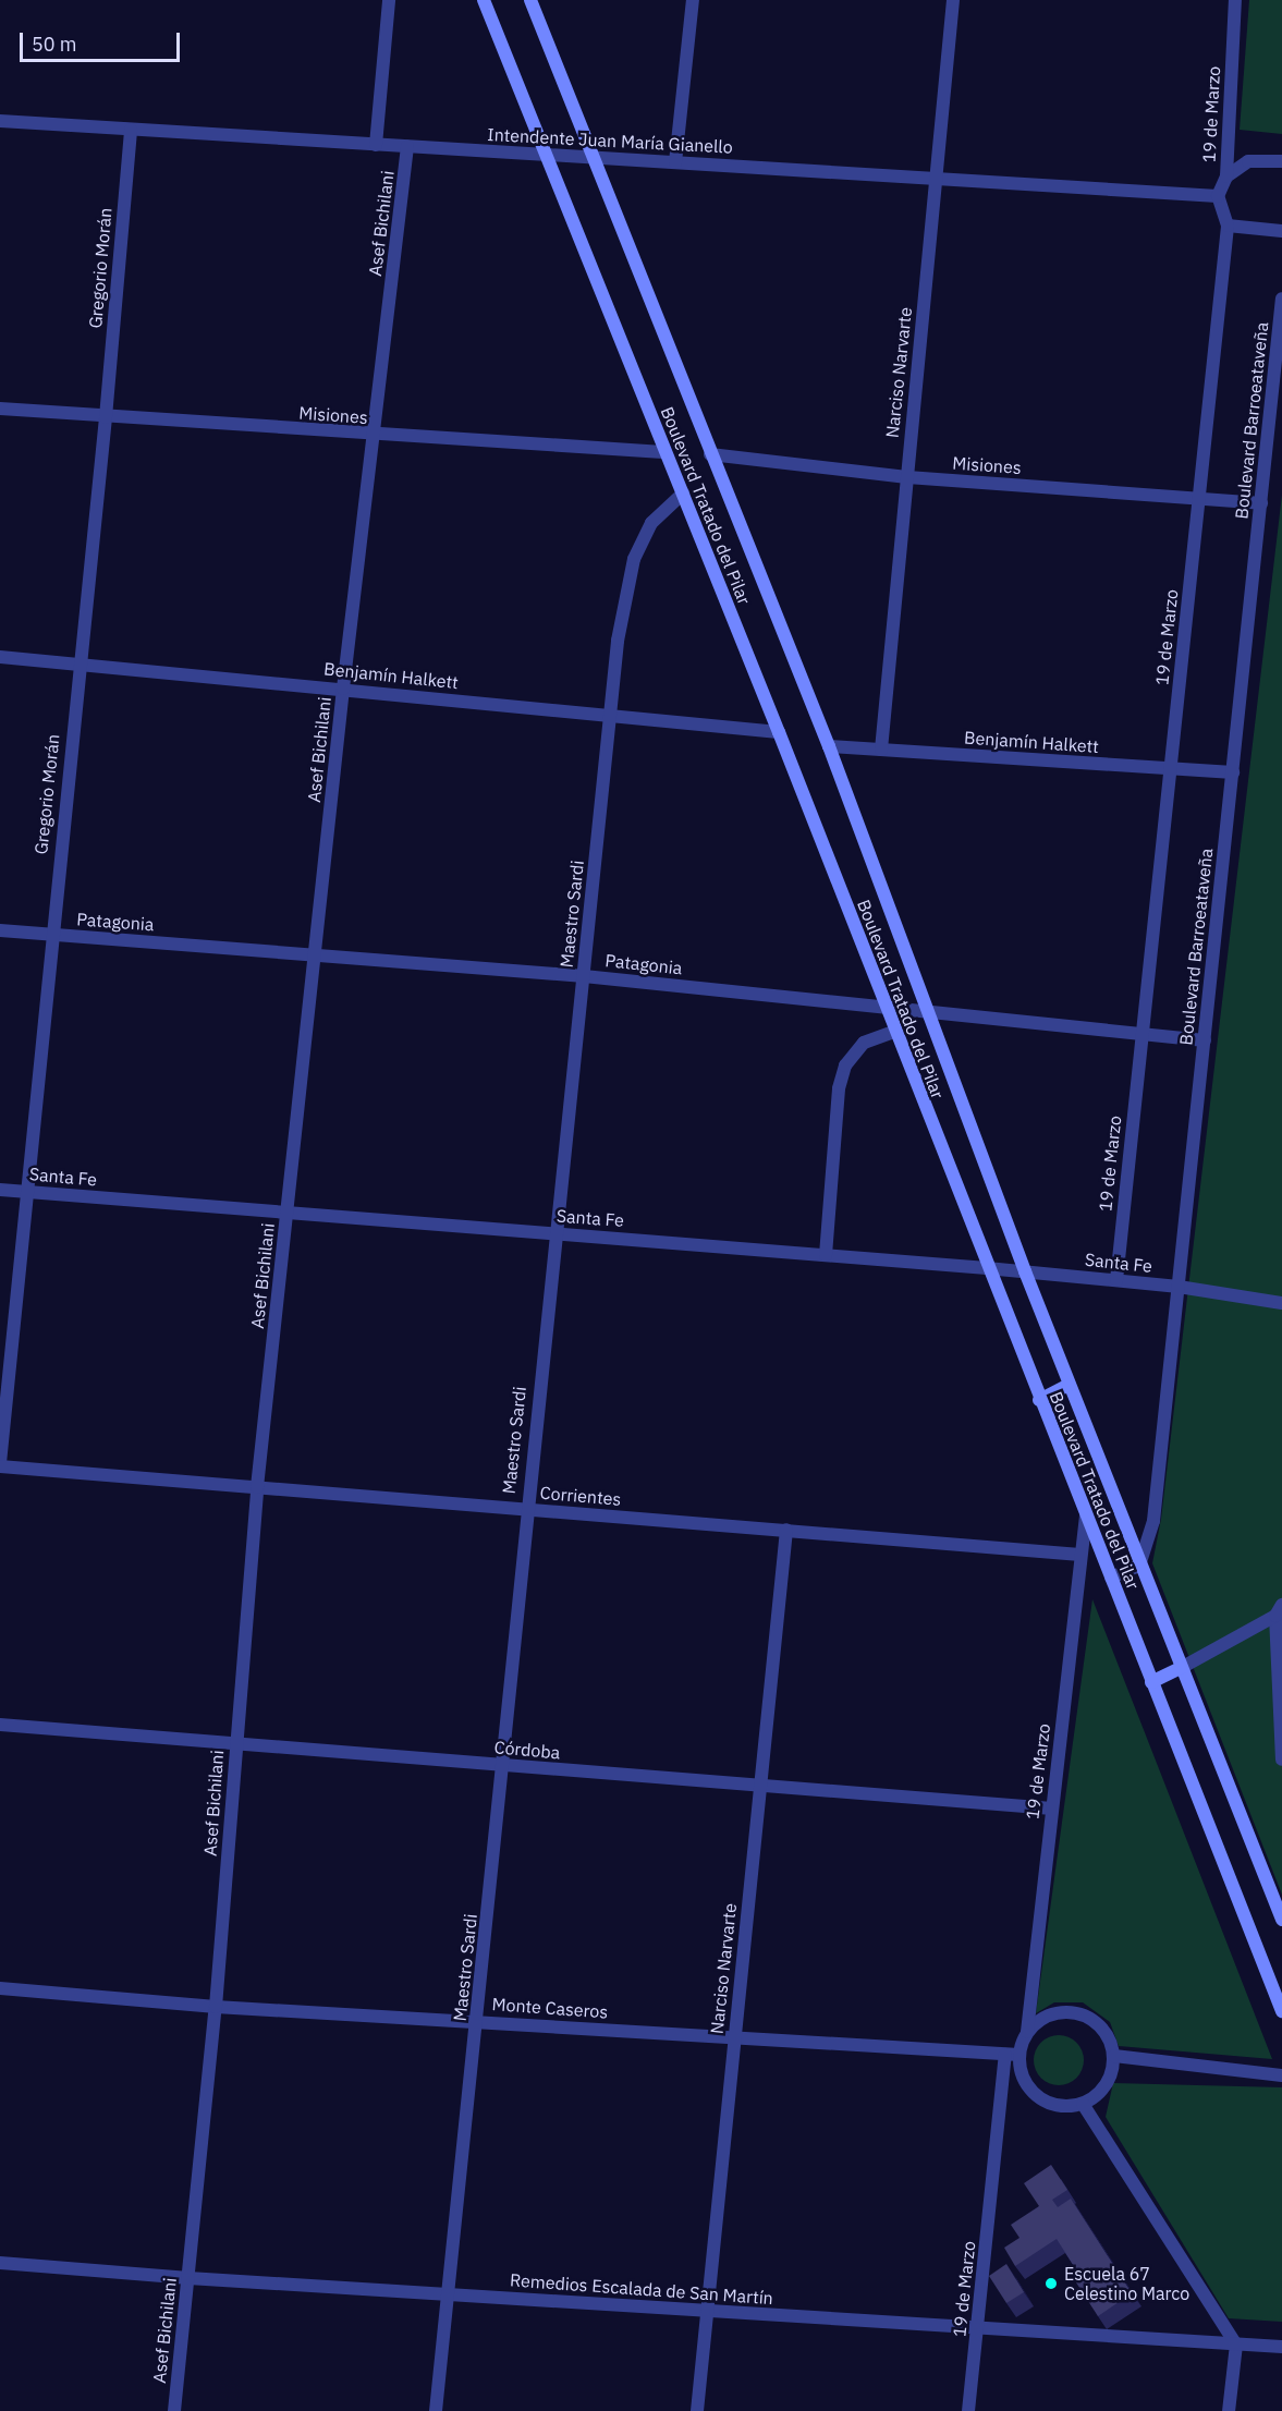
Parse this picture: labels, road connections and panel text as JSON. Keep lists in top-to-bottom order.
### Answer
{
  "streets": {
    "main road": ["Boulevard Tratado del Pilar"],
    "street": [
      "19 de Marzo",
      "Intendente Juan María Gianello",
      "Asef Bichilani",
      "Gregorio Morán",
      "Narciso Narvarte",
      "Misiones",
      "Boulevard Barroeataveña",
      "Benjamín Halkett",
      "Maestro Sardi",
      "Patagonia",
      "Santa Fe",
      "Corrientes",
      "Córdoba",
      "Monte Caseros",
      "Remedios Escalada de San Martín"
    ]
  },
  "crossings": [
    ["19 de Marzo", "Intendente Juan María Gianello"],
    ["19 de Marzo", "Misiones"],
    ["19 de Marzo", "Boulevard Tratado del Pilar"],
    ["19 de Marzo", "Benjamín Halkett"],
    ["19 de Marzo", "Patagonia"],
    ["19 de Marzo", "Santa Fe"],
    ["19 de Marzo", "Corrientes"],
    ["19 de Marzo", "Córdoba"],
    ["19 de Marzo", "Monte Caseros"],
    ["19 de Marzo", "Remedios Escalada de San Martín"],
    ["Intendente Juan María Gianello", "Asef Bichilani"],
    ["Intendente Juan María Gianello", "Gregorio Morán"],
    ["Intendente Juan María Gianello", "Narciso Narvarte"],
    ["Intendente Juan María Gianello", "Boulevard Tratado del Pilar"],
    ["Asef Bichilani", "Misiones"],
    ["Asef Bichilani", "Benjamín Halkett"],
    ["Asef Bichilani", "Patagonia"],
    ["Asef Bichilani", "Santa Fe"],
    ["Asef Bichilani", "Corrientes"],
    ["Asef Bichilani", "Córdoba"],
    ["Asef Bichilani", "Monte Caseros"],
    ["Asef Bichilani", "Remedios Escalada de San Martín"],
    ["Gregorio Morán", "Misiones"],
    ["Gregorio Morán", "Benjamín Halkett"],
    ["Gregorio Morán", "Patagonia"],
    ["Gregorio Morán", "Santa Fe"],
    ["Gregorio Morán", "Corrientes"],
    ["Narciso Narvarte", "Misiones"],
    ["Narciso Narvarte", "Benjamín Halkett"],
    ["Narciso Narvarte", "Corrientes"],
    ["Narciso Narvarte", "Córdoba"],
    ["Narciso Narvarte", "Monte Caseros"],
    ["Narciso Narvarte", "Remedios Escalada de San Martín"],
    ["Misiones", "Boulevard Barroeataveña"],
    ["Misiones", "Boulevard Tratado del Pilar"],
    ["Boulevard Barroeataveña", "Boulevard Tratado del Pilar"],
    ["Boulevard Barroeataveña", "Benjamín Halkett"],
    ["Boulevard Barroeataveña", "Patagonia"],
    ["Boulevard Barroeataveña", "Santa Fe"],
    ["Boulevard Tratado del Pilar", "Benjamín Halkett"],
    ["Boulevard Tratado del Pilar", "Maestro Sardi"],
    ["Boulevard Tratado del Pilar", "Patagonia"],
    ["Boulevard Tratado del Pilar", "Santa Fe"],
    ["Benjamín Halkett", "Maestro Sardi"],
    ["Maestro Sardi", "Patagonia"],
    ["Maestro Sardi", "Santa Fe"],
    ["Maestro Sardi", "Corrientes"],
    ["Maestro Sardi", "Córdoba"],
    ["Maestro Sardi", "Monte Caseros"],
    ["Maestro Sardi", "Remedios Escalada de San Martín"]
  ],
  "places": ["Escuela 67 Celestino Marco"],
  "scale_bar": "50 m"
}
